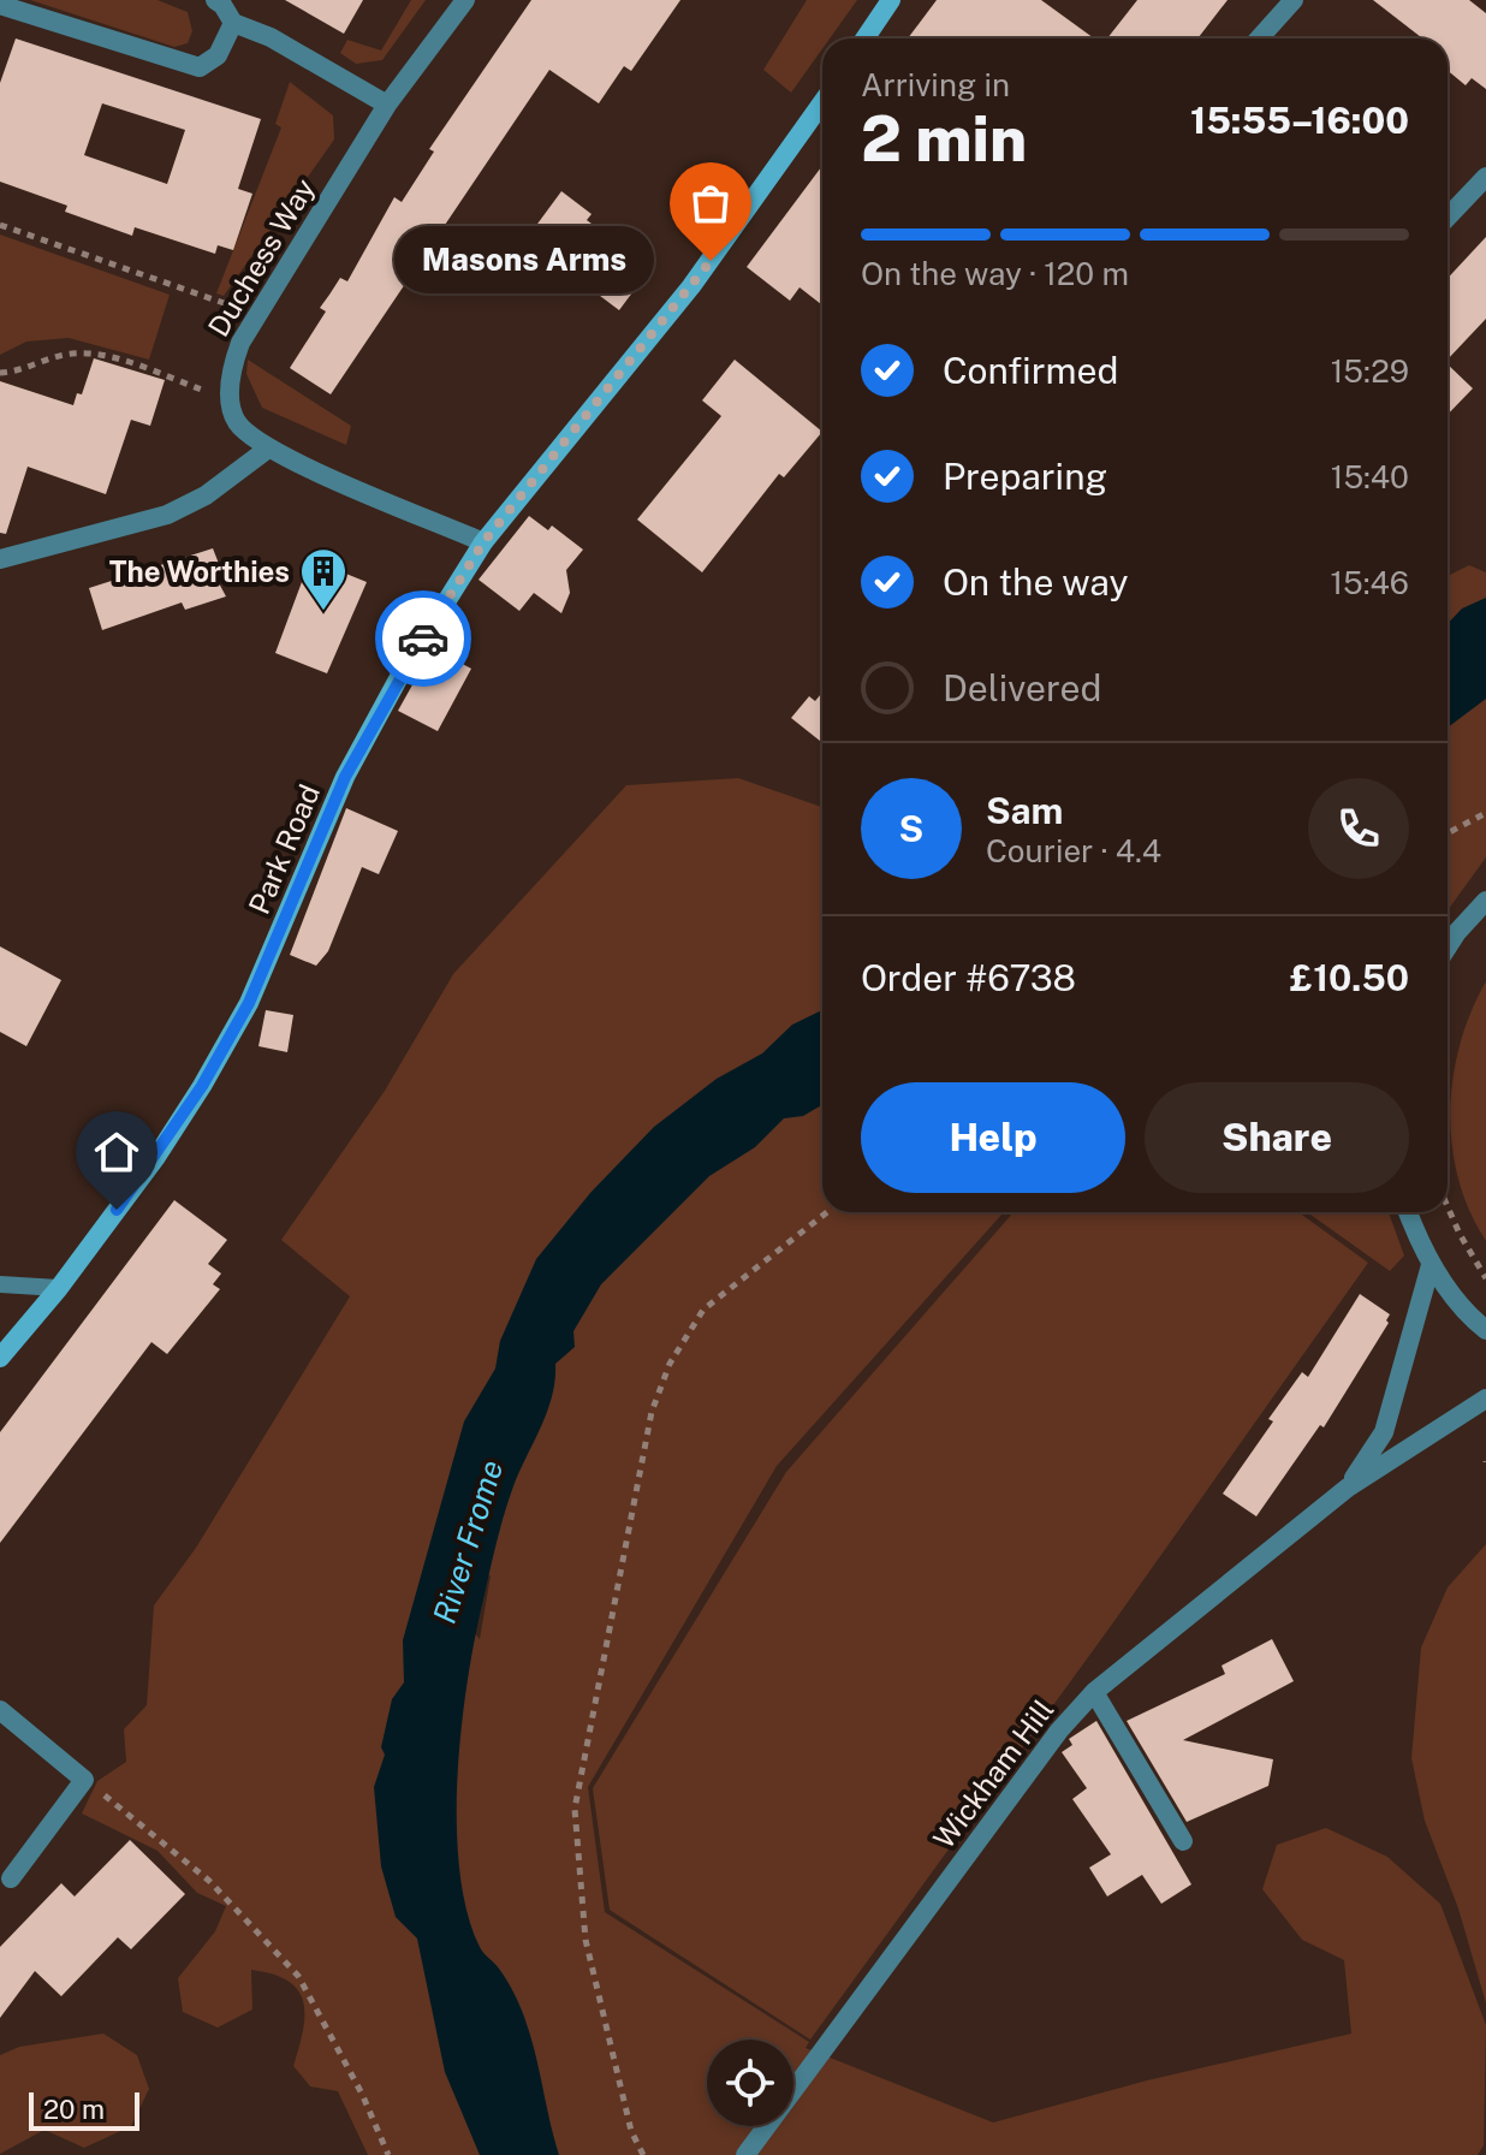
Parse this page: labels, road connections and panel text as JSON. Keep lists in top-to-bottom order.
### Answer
{
  "streets": {
    "main road": ["Park Road"],
    "street": ["Duchess Way", "Wickham Hill"]
  },
  "water": ["River Frome"],
  "places": {
    "other": ["Masons Arms"],
    "building": ["The Worthies"]
  },
  "scale_bar": "20 m",
  "page": {
    "heading": ["2 min", "Arriving in", "15:55–16:00"],
    "panel": [
      "Sam",
      "Courier · 4.4",
      "Order #6738",
      "£10.50"
    ],
    "bar": "On the way · 120 m",
    "bubble": "Masons Arms",
    "list": [
      ["Confirmed", "15:29"],
      ["Preparing", "15:40"],
      ["On the way", "15:46"],
      "Delivered"
    ],
    "round": "S",
    "buttons": ["Help", "Share"],
    "scale": "20 m"
  }
}
